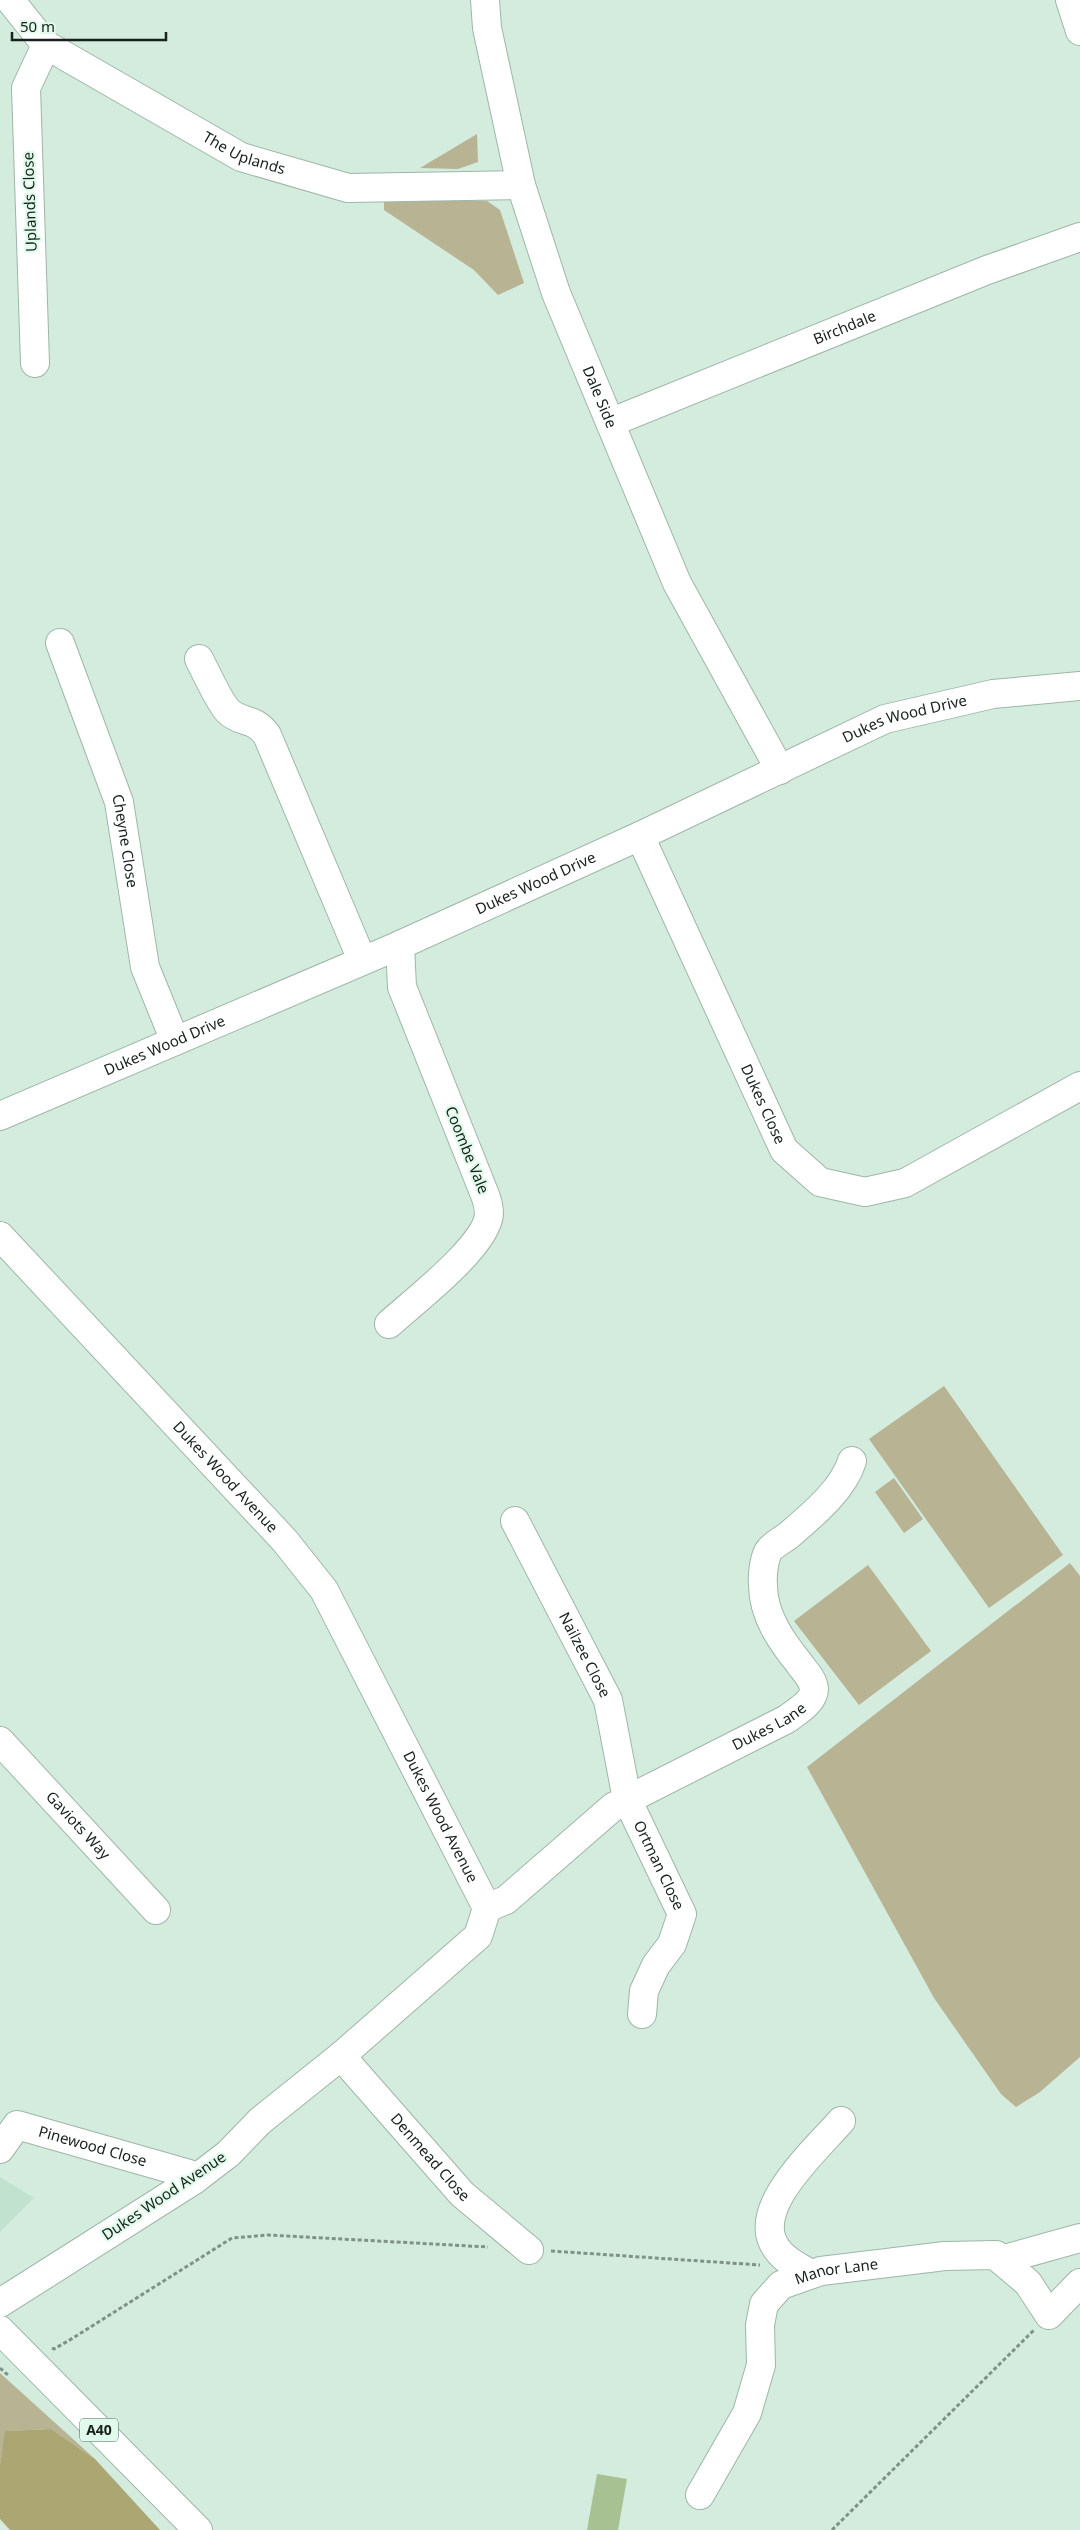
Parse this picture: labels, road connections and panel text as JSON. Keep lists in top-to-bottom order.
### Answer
{
  "streets": {
    "street": [
      "The Uplands",
      "Uplands Close",
      "Birchdale",
      "Dale Side",
      "Dukes Wood Drive",
      "Cheyne Close",
      "Dukes Close",
      "Coombe Vale",
      "Dukes Wood Avenue",
      "Nailzee Close",
      "Dukes Lane",
      "Gaviots Way",
      "Ortman Close",
      "Pinewood Close",
      "Denmead Close",
      "Manor Lane",
      "A40"
    ]
  },
  "crossings": [
    ["The Uplands", "Uplands Close"],
    ["The Uplands", "Dale Side"],
    ["Birchdale", "Dale Side"],
    ["Dale Side", "Dukes Wood Drive"],
    ["Dukes Wood Drive", "Cheyne Close"],
    ["Dukes Wood Drive", "Dukes Close"],
    ["Dukes Wood Drive", "Coombe Vale"],
    ["Dukes Wood Avenue", "Dukes Lane"],
    ["Dukes Wood Avenue", "Pinewood Close"],
    ["Dukes Wood Avenue", "Denmead Close"],
    ["Nailzee Close", "Dukes Lane"],
    ["Nailzee Close", "Ortman Close"],
    ["Dukes Lane", "Ortman Close"]
  ],
  "scale_bar": "50 m"
}
